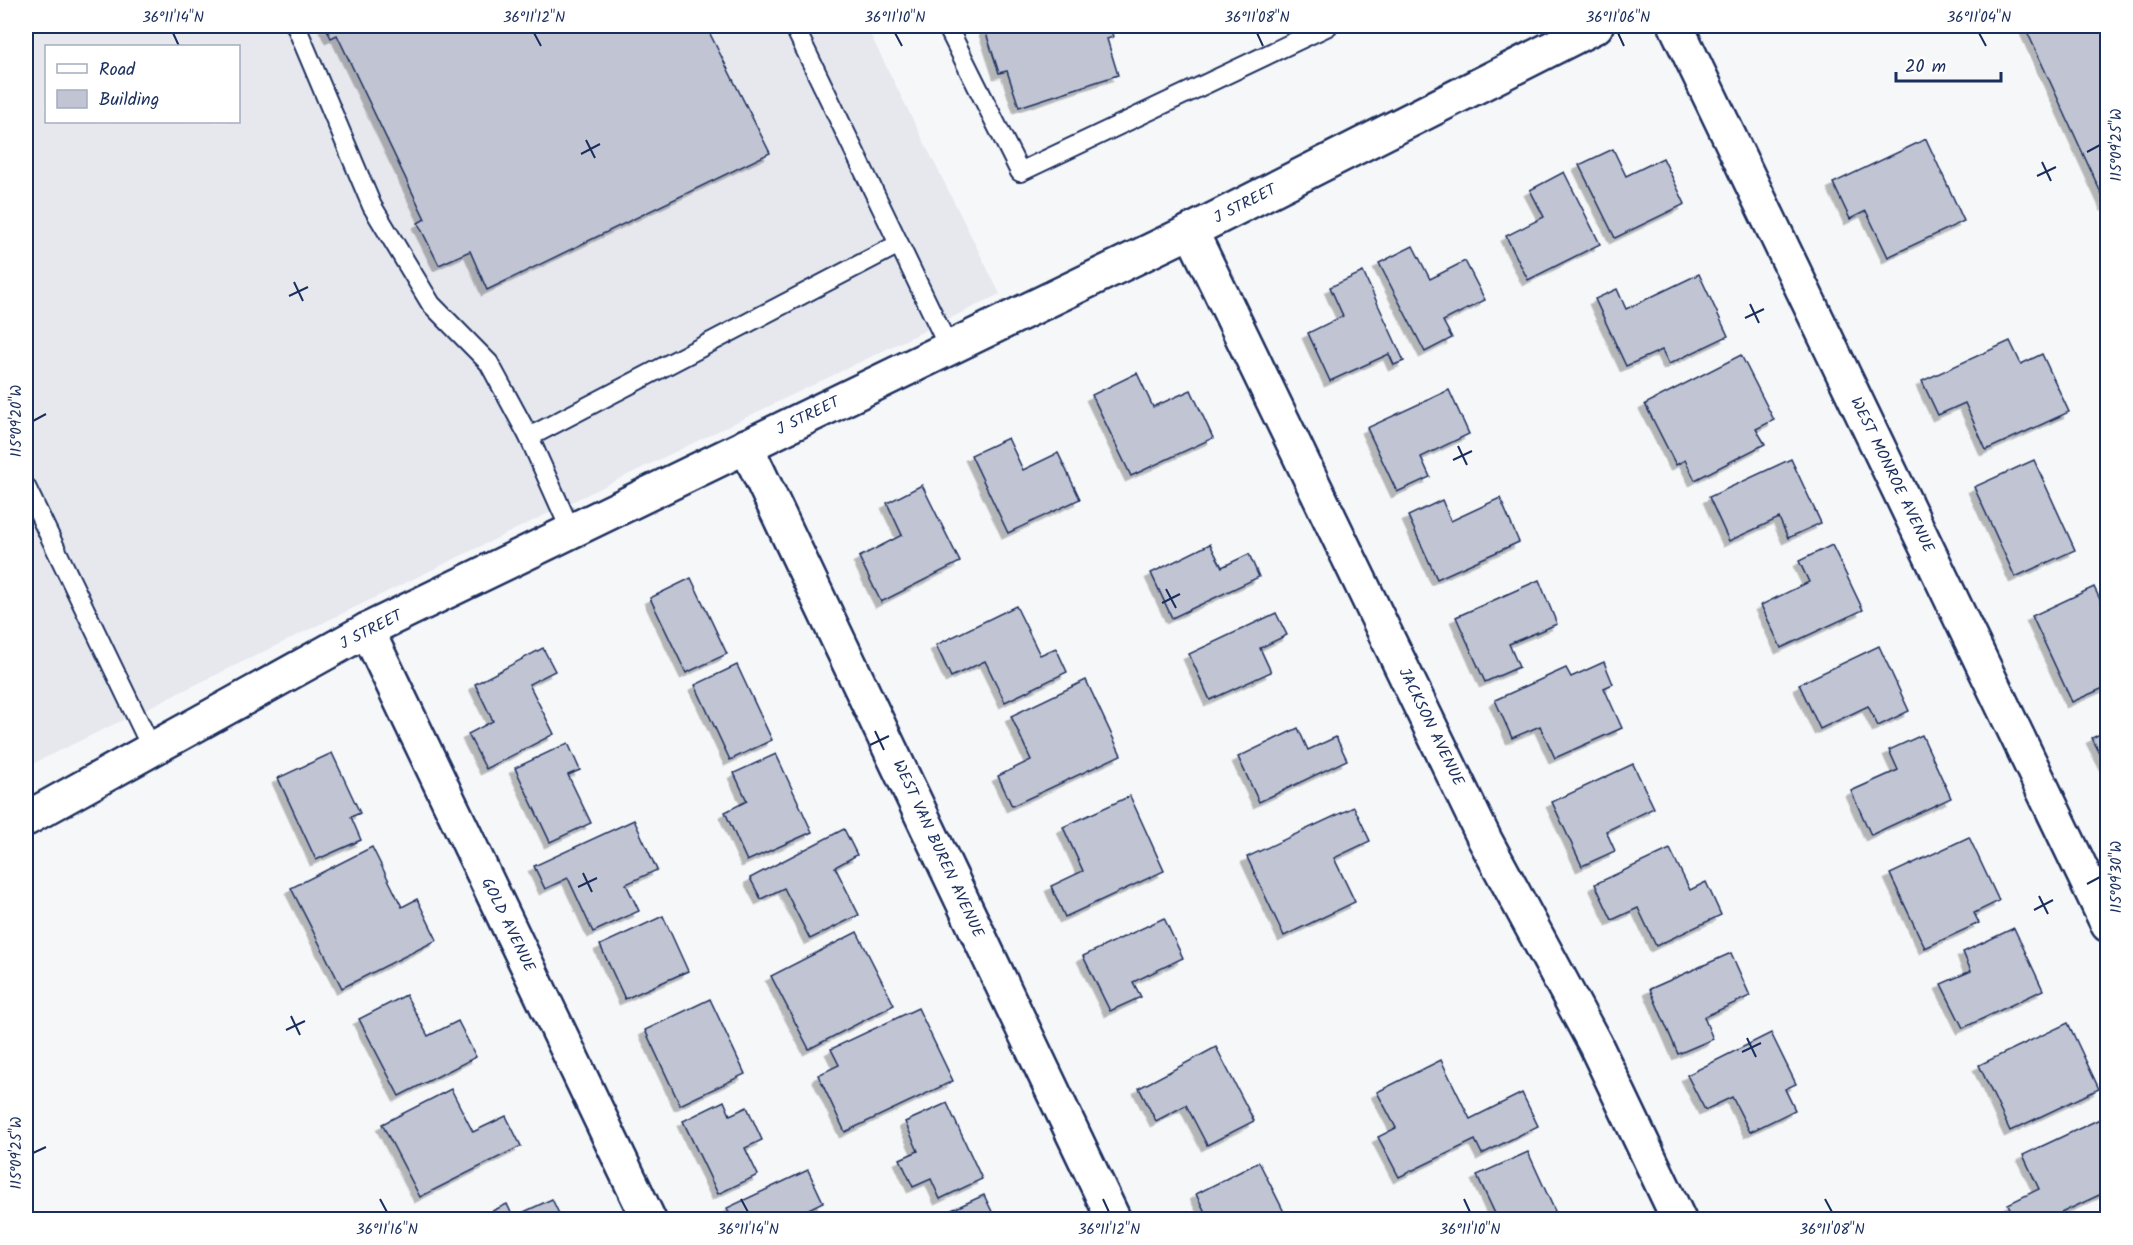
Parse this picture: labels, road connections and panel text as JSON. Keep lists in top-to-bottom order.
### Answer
{
  "streets": {
    "street": [
      "J STREET",
      "WEST MONROE AVENUE",
      "JACKSON AVENUE",
      "WEST VAN BUREN AVENUE",
      "GOLD AVENUE"
    ]
  },
  "crossings": [
    ["J STREET", "JACKSON AVENUE"],
    ["J STREET", "WEST VAN BUREN AVENUE"],
    ["J STREET", "GOLD AVENUE"]
  ],
  "legend": ["Road", "Building"],
  "scale_bar": "20 m",
  "coordinates": [
    "36°11'14\"N",
    "36°11'12\"N",
    "36°11'10\"N",
    "36°11'08\"N",
    "36°11'06\"N",
    "36°11'04\"N",
    "115°09'25\"W",
    "115°09'20\"W",
    "115°09'30\"W",
    "36°11'16\"N"
  ]
}
